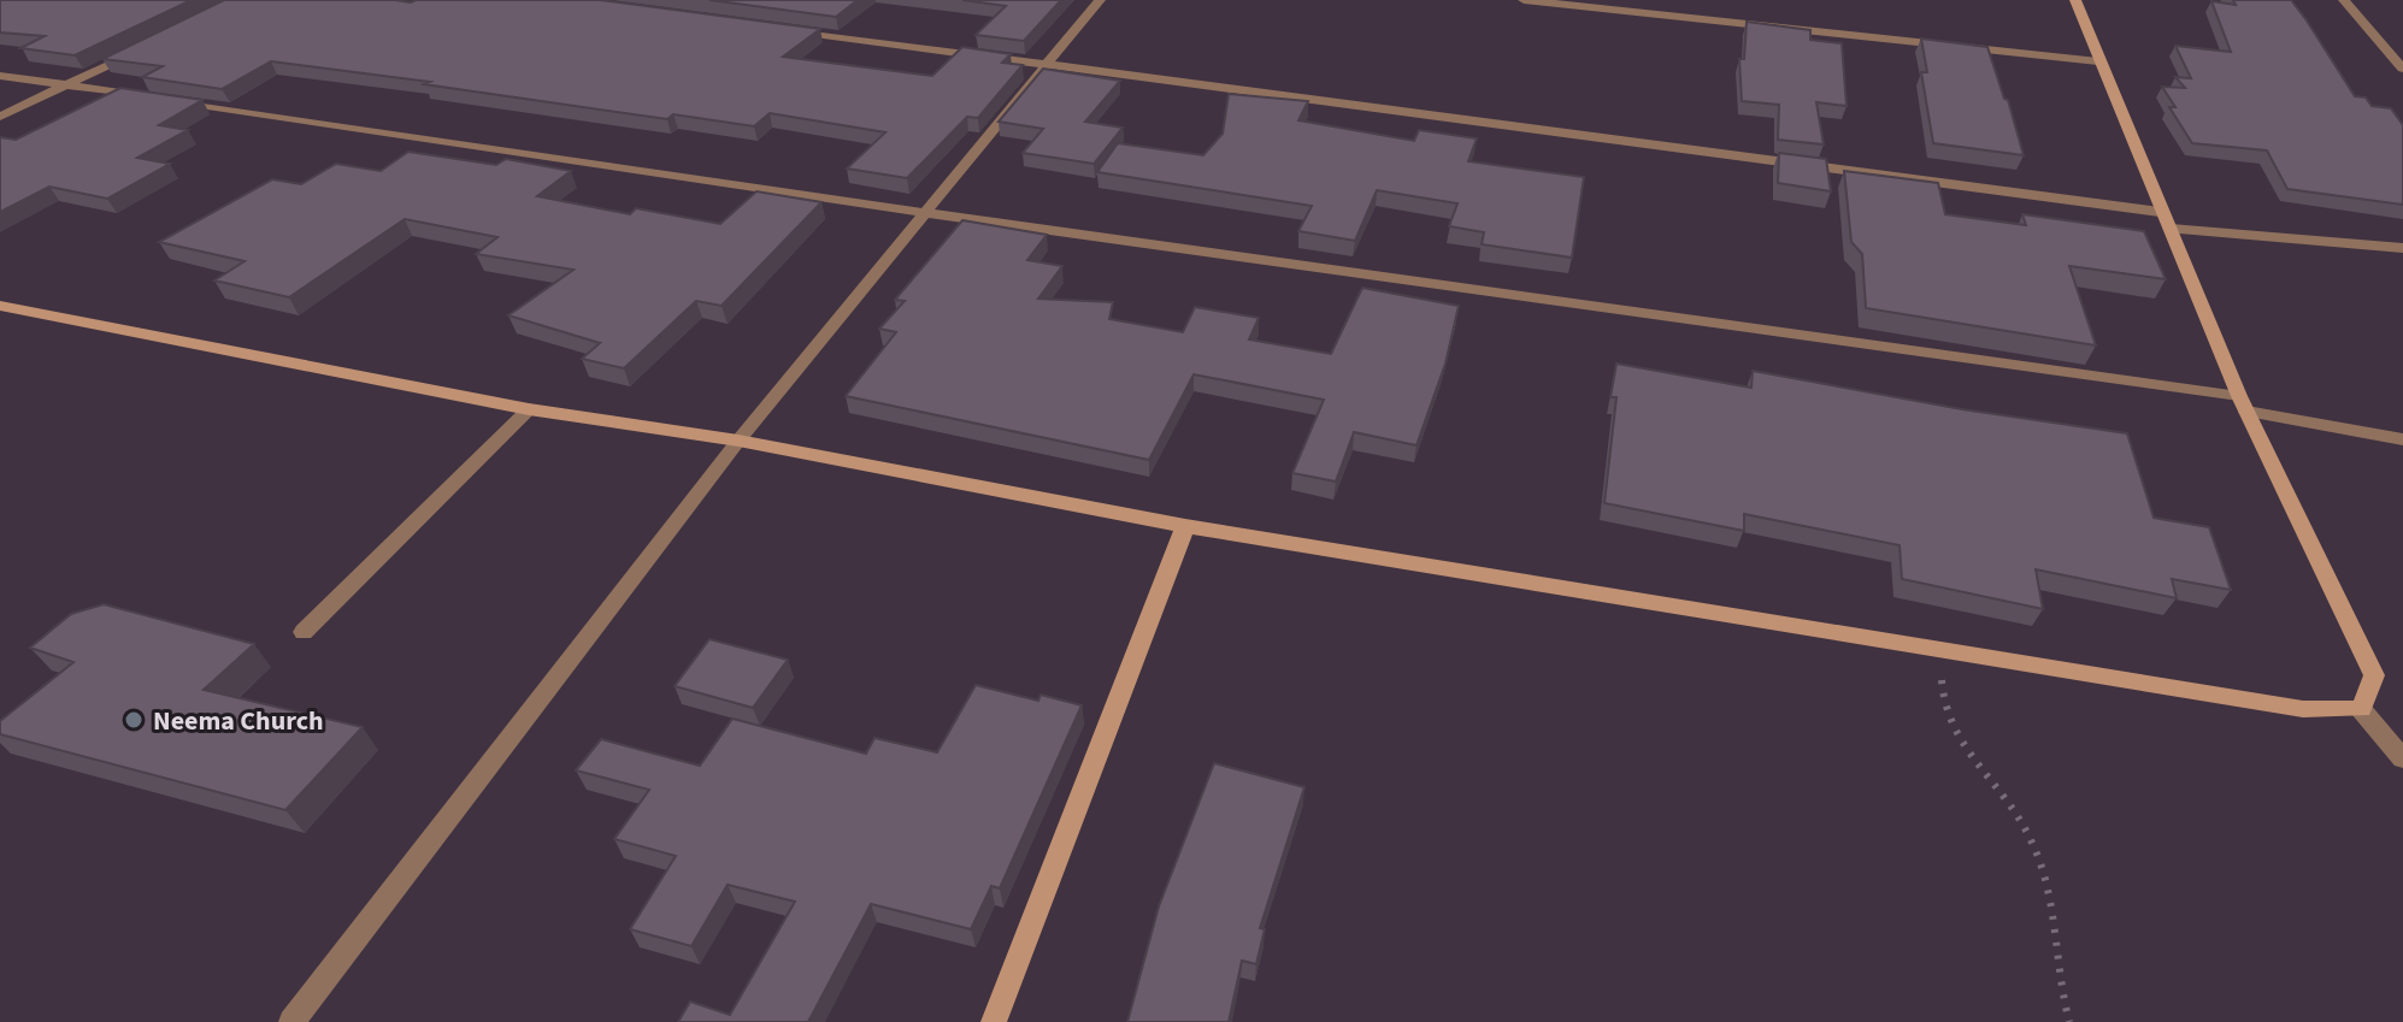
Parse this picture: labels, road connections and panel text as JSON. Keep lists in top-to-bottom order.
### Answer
{
  "places": ["Neema Church"]
}
